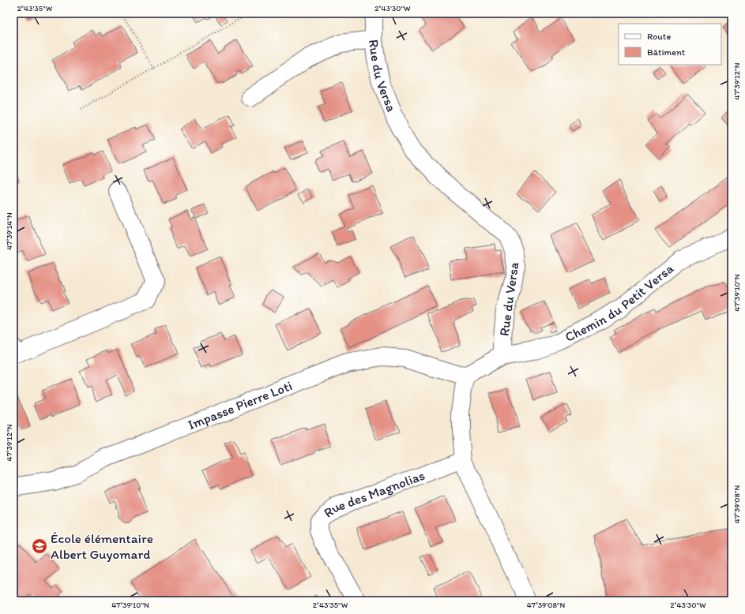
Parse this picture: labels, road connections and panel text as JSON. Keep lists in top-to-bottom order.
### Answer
{
  "streets": {
    "street": [
      "Rue du Versa",
      "Chemin du Petit Versa",
      "Impasse Pierre Loti",
      "Rue des Magnolias"
    ]
  },
  "crossings": [
    ["Rue du Versa", "Chemin du Petit Versa"],
    ["Rue du Versa", "Impasse Pierre Loti"]
  ],
  "places": {
    "school or university": ["École élémentaire Albert Guyomard"]
  },
  "legend": ["Route", "Bâtiment"],
  "coordinates": [
    "2°43'35\"W",
    "2°43'30\"W",
    "47°39'12\"N",
    "47°39'14\"N",
    "47°39'10\"N",
    "47°39'08\"N"
  ]
}
